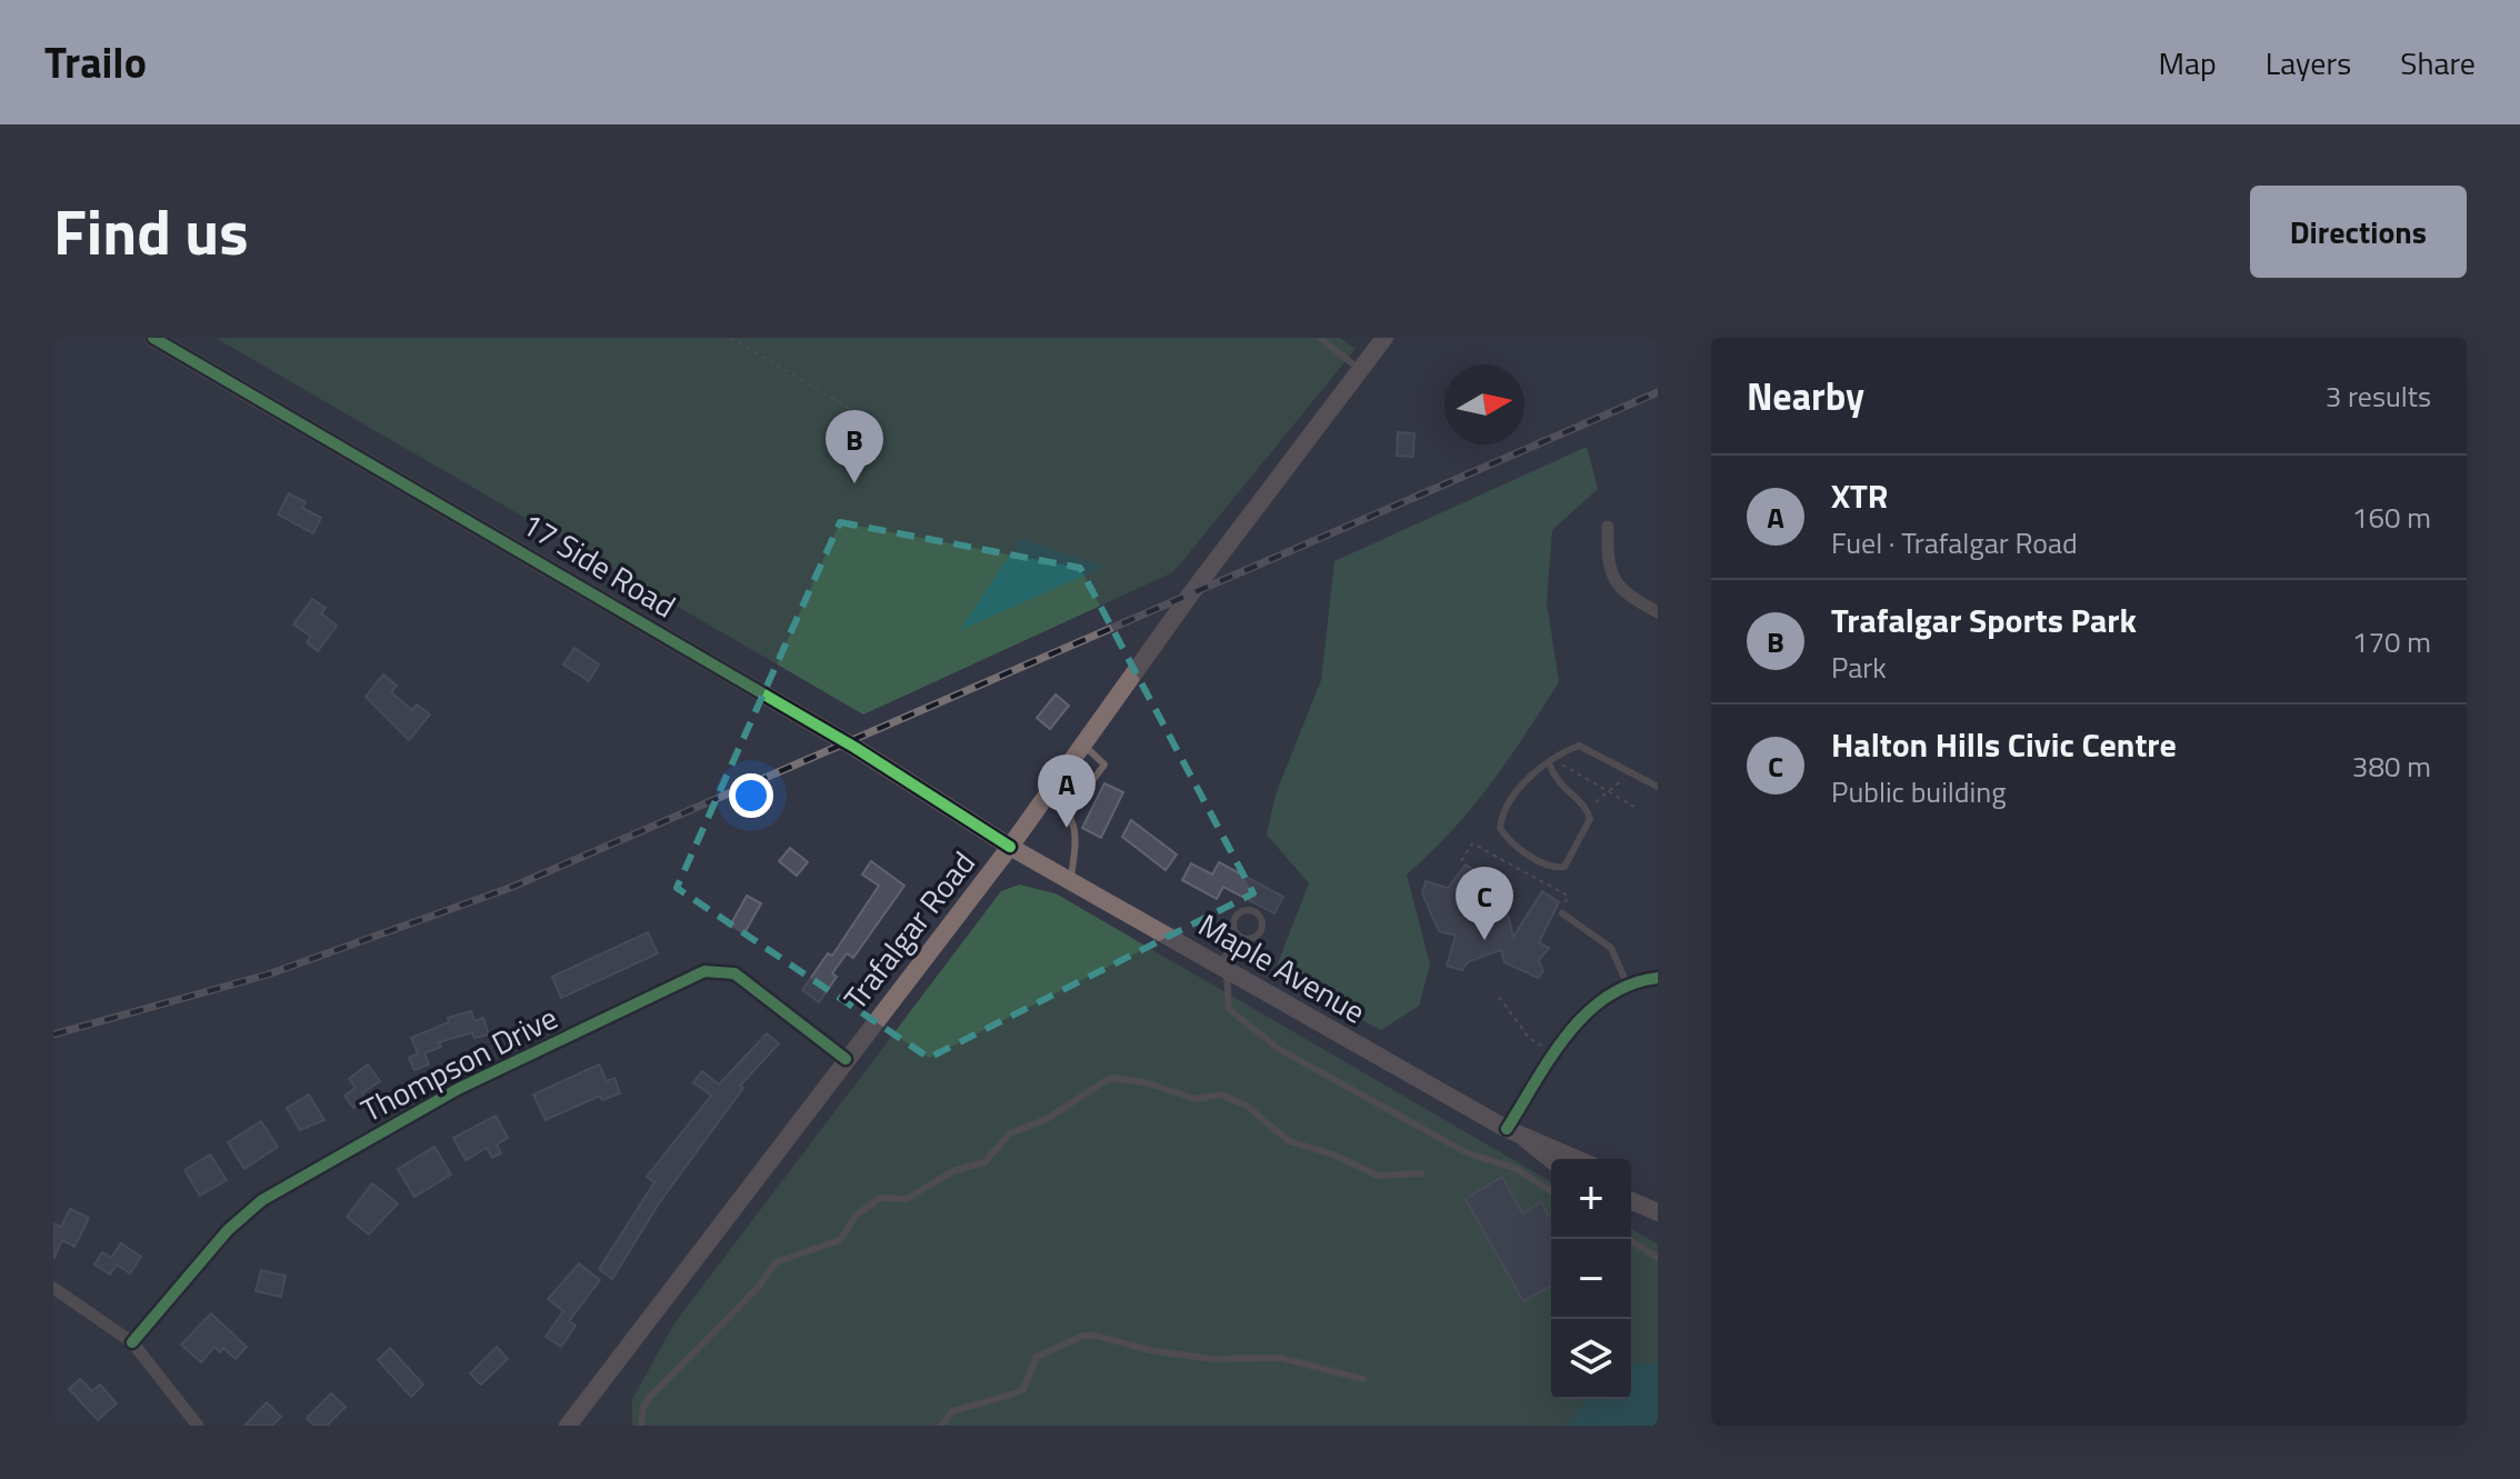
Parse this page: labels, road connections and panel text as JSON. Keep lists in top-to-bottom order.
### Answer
{
  "streets": {
    "main road": ["17 Side Road", "Trafalgar Road", "Maple Avenue"],
    "street": ["Thompson Drive"]
  },
  "crossings": [
    ["17 Side Road", "Trafalgar Road"],
    ["17 Side Road", "Maple Avenue"],
    ["Trafalgar Road", "Maple Avenue"],
    ["Trafalgar Road", "Thompson Drive"]
  ],
  "north": "right",
  "page": {
    "header": "Trailo",
    "nav": ["Map", "Layers", "Share"],
    "title": "Find us",
    "buttons": "Directions",
    "heading": ["Nearby", "3 results"],
    "pins": ["B", "A", "C"],
    "list": [
      {
        "mark": "A",
        "name": "XTR",
        "note": "Fuel · Trafalgar Road",
        "value": "160 m"
      },
      {
        "mark": "B",
        "name": "Trafalgar Sports Park",
        "note": "Park",
        "value": "170 m"
      },
      {
        "mark": "C",
        "name": "Halton Hills Civic Centre",
        "note": "Public building",
        "value": "380 m"
      }
    ],
    "map_buttons": ["+", "−"]
  }
}
